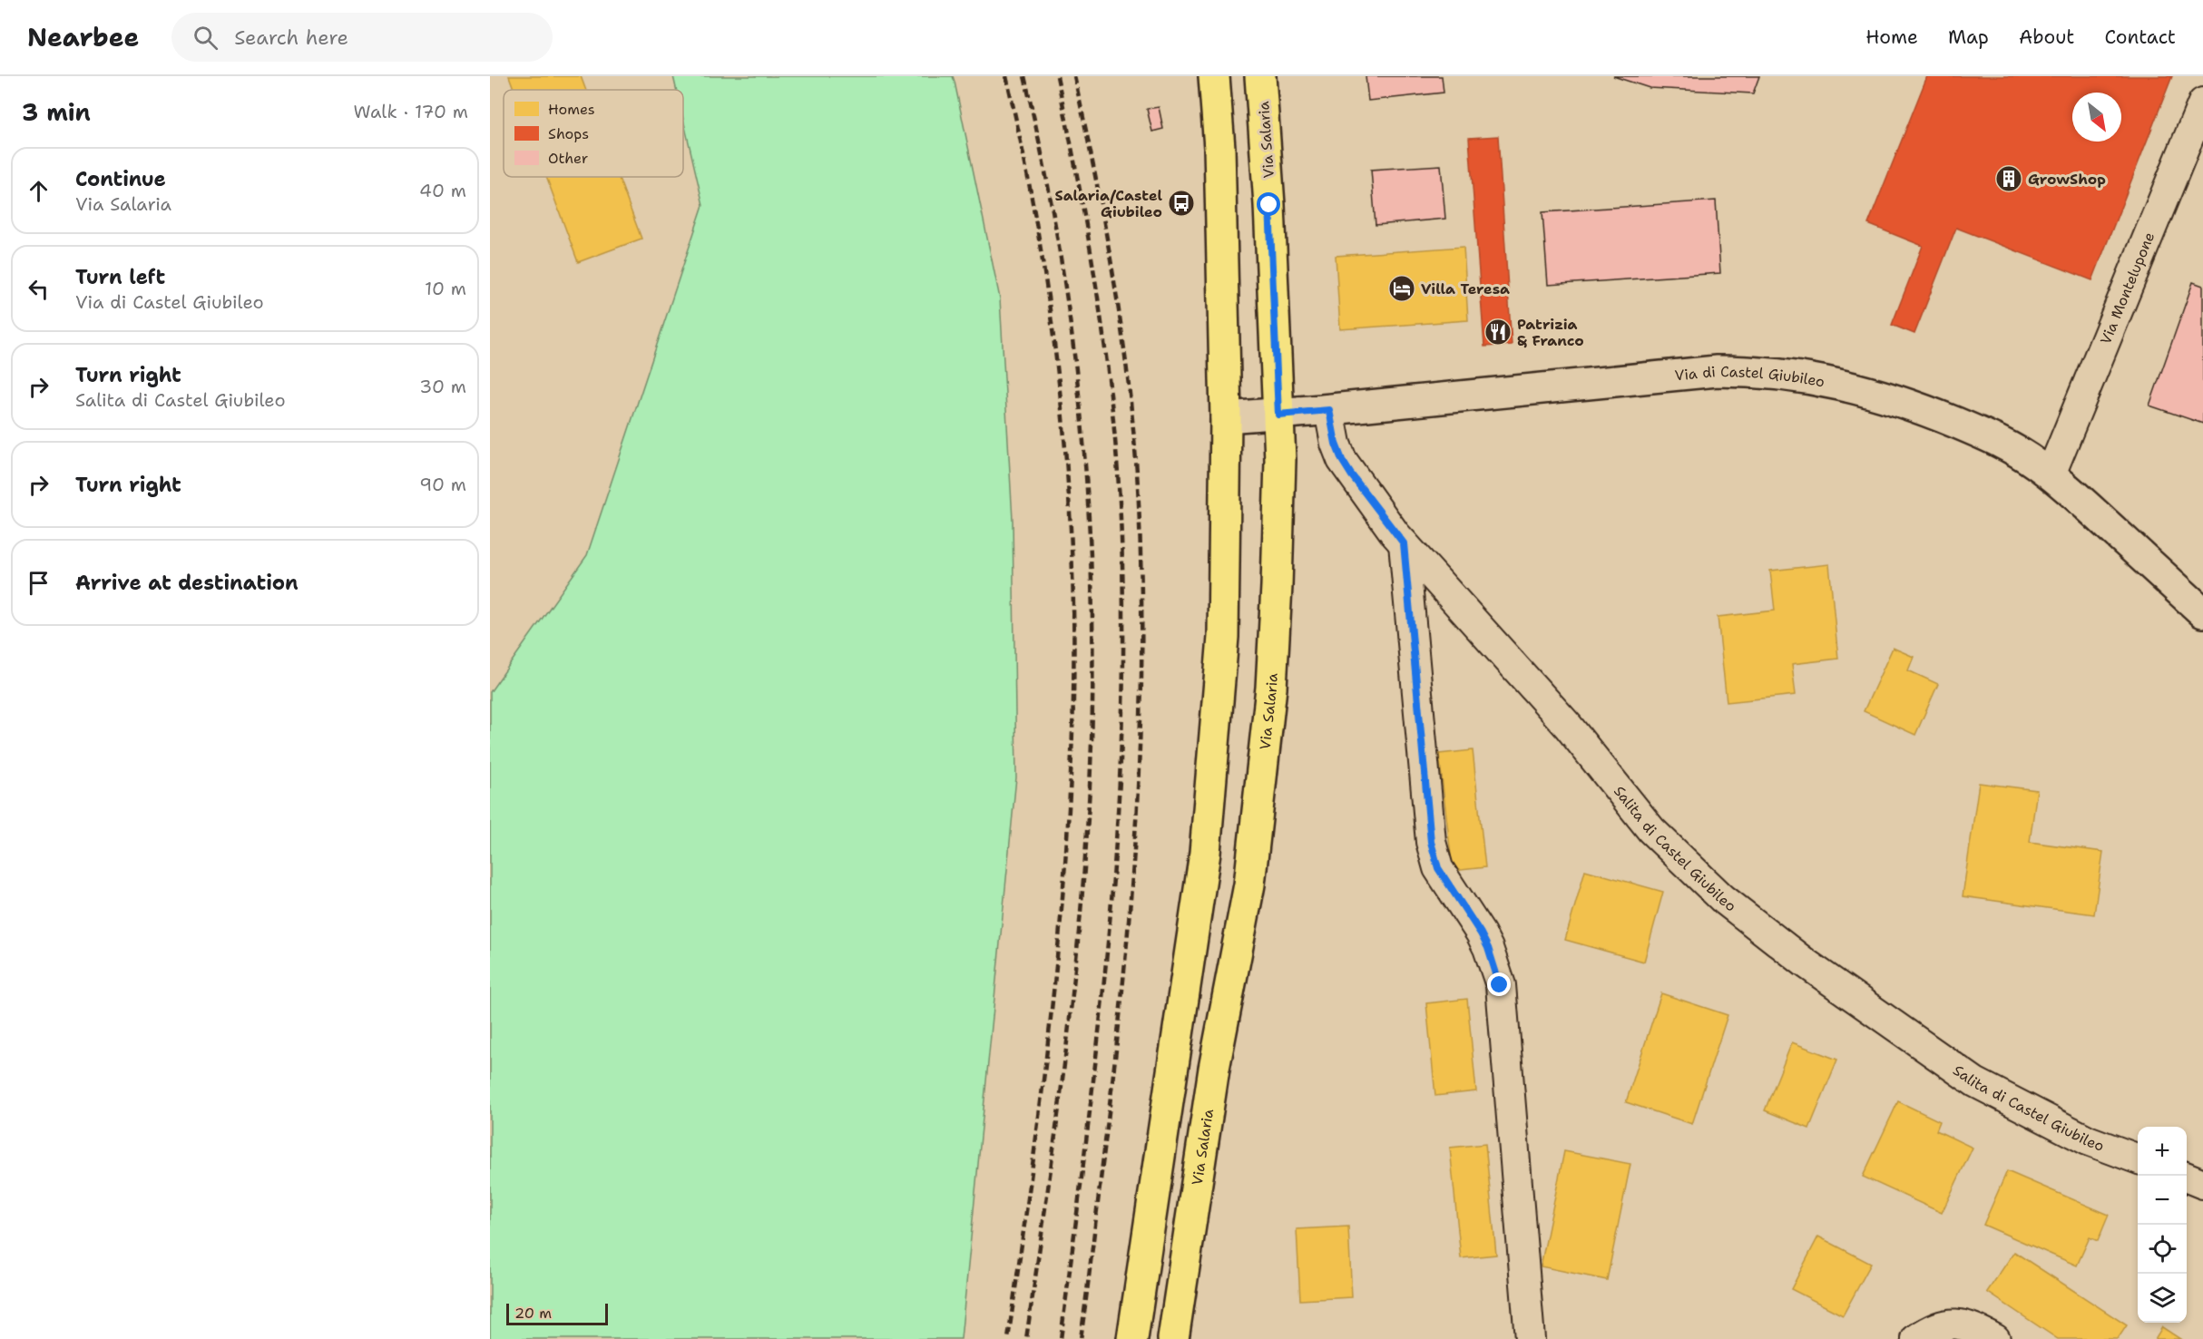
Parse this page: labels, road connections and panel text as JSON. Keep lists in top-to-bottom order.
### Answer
{
  "streets": {
    "main road": ["Via Salaria"],
    "street": ["Via Montelupone", "Via di Castel Giubileo", "Salita di Castel Giubileo"]
  },
  "crossings": [
    ["Via Salaria", "Via di Castel Giubileo"],
    ["Via Montelupone", "Via di Castel Giubileo"],
    ["Via di Castel Giubileo", "Salita di Castel Giubileo"]
  ],
  "places": {
    "building": ["GrowShop"],
    "bus stop": ["Salaria/Castel Giubileo"],
    "hotel": ["Villa Teresa"],
    "restaurant": ["Patrizia & Franco"]
  },
  "legend": ["Homes", "Shops", "Other"],
  "scale_bar": "20 m",
  "north": "bottom right",
  "page": {
    "header": "Nearbee",
    "search": "Search here",
    "nav": [
      "Home",
      "Map",
      "About",
      "Contact"
    ],
    "heading": ["3 min", "Walk · 170 m"],
    "list": [
      ["Continue", "Via Salaria", "40 m"],
      ["Turn left", "Via di Castel Giubileo", "10 m"],
      ["Turn right", "Salita di Castel Giubileo", "30 m"],
      ["Turn right", "90 m"],
      "Arrive at destination"
    ],
    "map_buttons": ["+", "−"],
    "scale": "20 m"
  }
}
